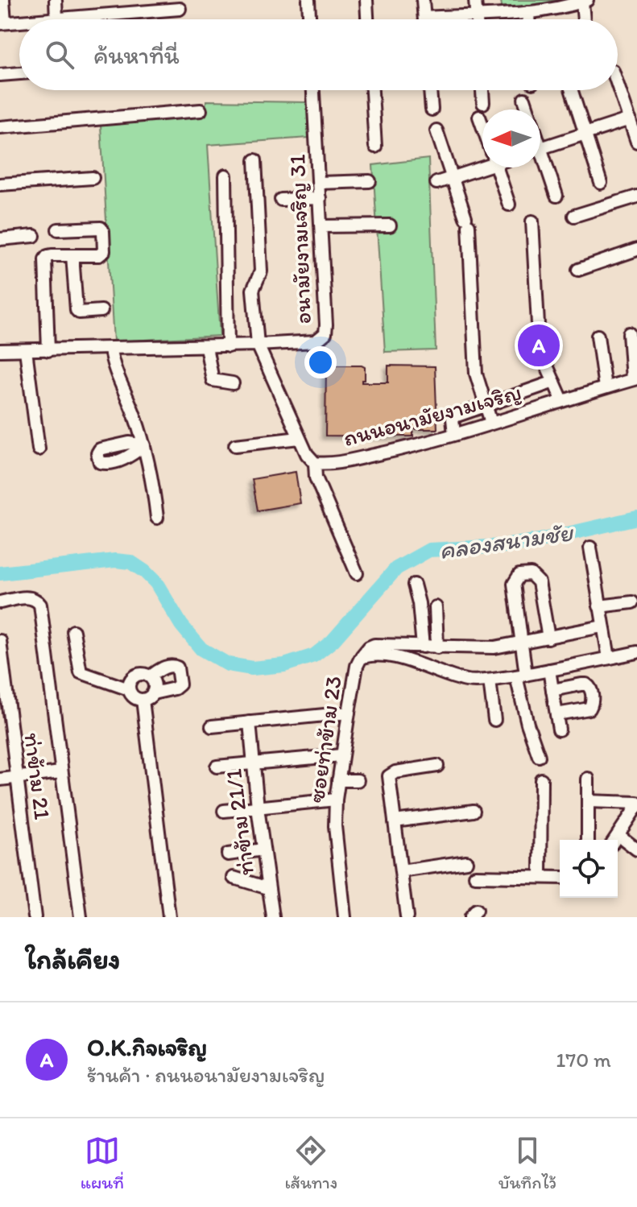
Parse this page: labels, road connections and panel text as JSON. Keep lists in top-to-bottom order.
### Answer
{
  "streets": {
    "street": [
      "อนามัยงามเจริญ 31",
      "ถนนอนามัยงามเจริญ",
      "ซอยท่าข้าม 23",
      "ท่าข้าม 21",
      "ท่าข้าม 21/1"
    ]
  },
  "water": ["คลองสนามชัย"],
  "north": "left",
  "page": {
    "search": "ค้นหาที่นี่",
    "pins": "A",
    "heading": "ใกล้เคียง",
    "list": [
      {
        "mark": "A",
        "name": "O.K.กิจเจริญ",
        "note": "ร้านค้า · ถนนอนามัยงามเจริญ",
        "value": "170 m"
      }
    ],
    "nav": ["แผนที่", "เส้นทาง", "บันทึกไว้"]
  }
}
